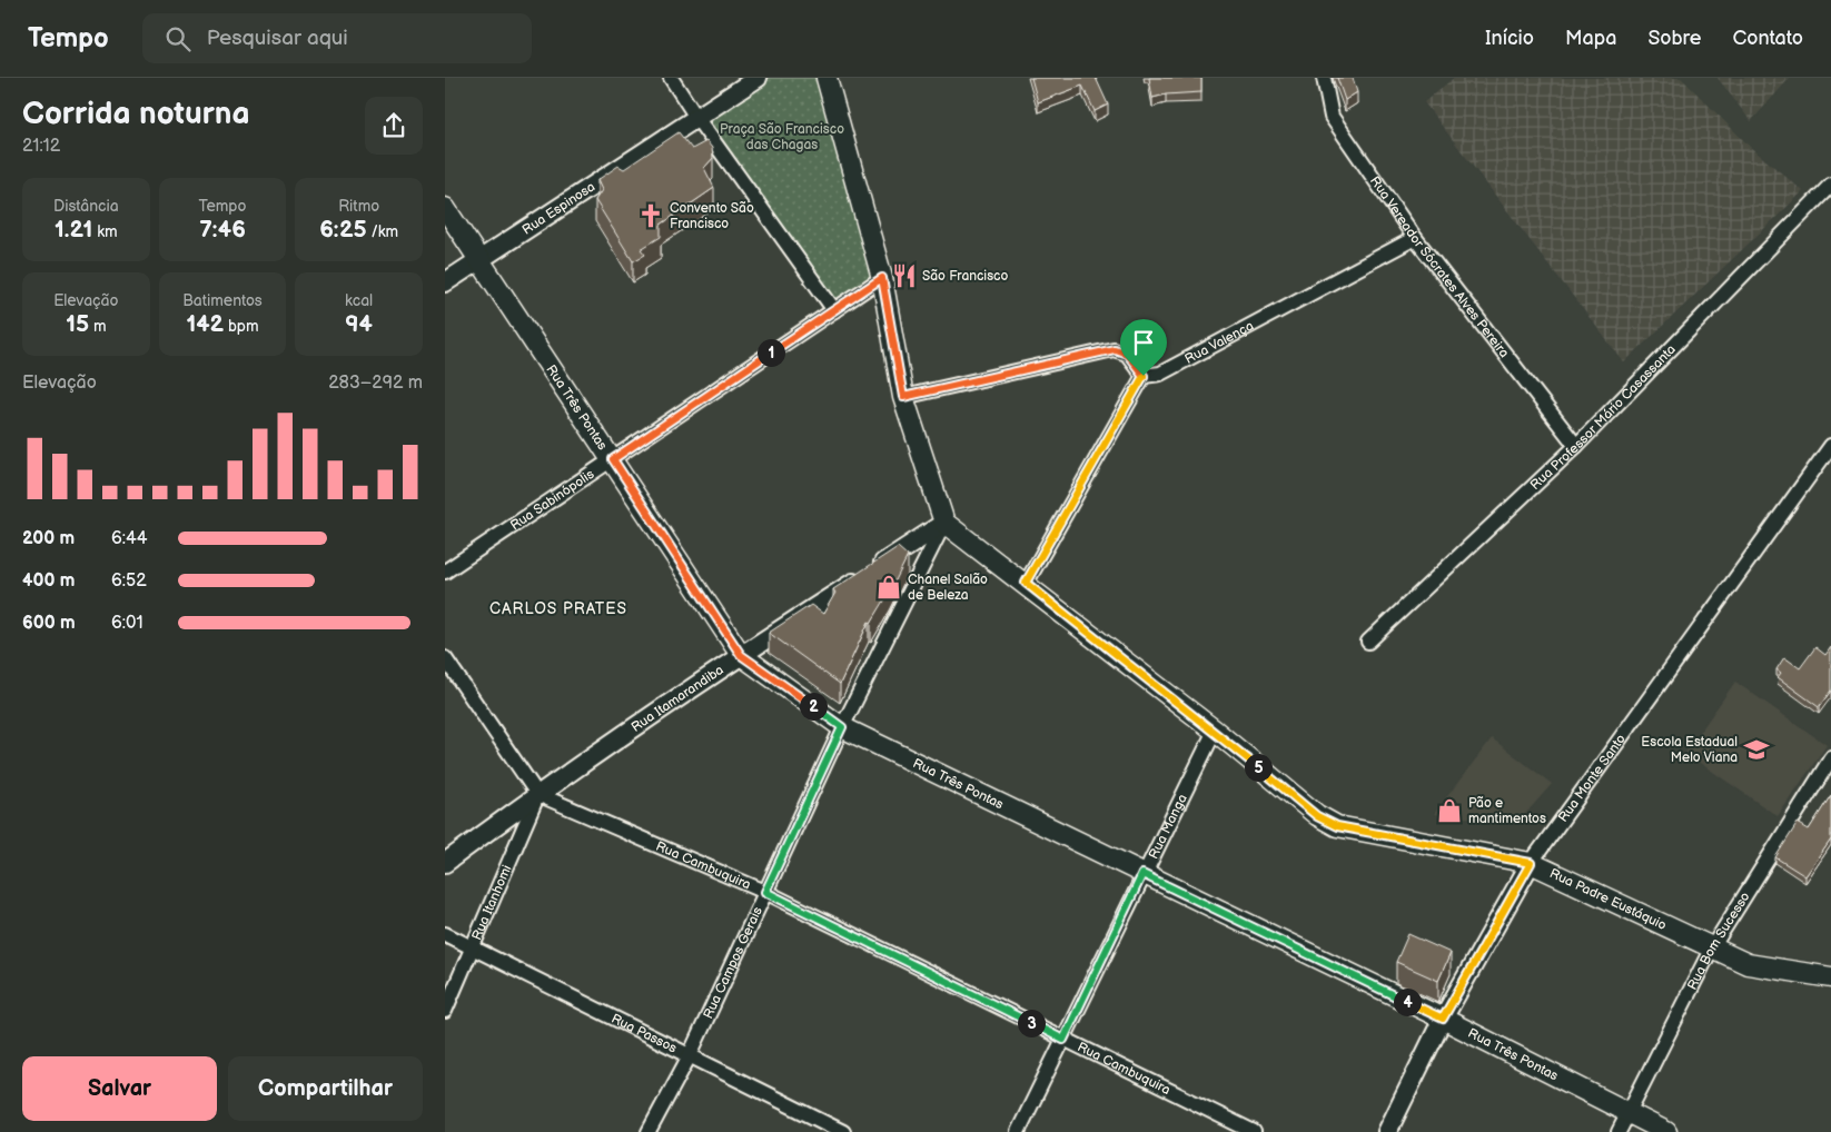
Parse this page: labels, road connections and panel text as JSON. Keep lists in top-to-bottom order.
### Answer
{
  "streets": {
    "main road": ["Rua Três Pontas", "Rua Padre Eustáquio"],
    "street": [
      "Rua Espinosa",
      "Rua Vereador Sócrates Alves Pereira",
      "Rua Valença",
      "Rua Professor Mário Casassanta",
      "Rua Sabinópolis",
      "Rua Itamarandiba",
      "Rua Monte Santo",
      "Rua Manga",
      "Rua Cambuquira",
      "Rua Itanhomi",
      "Rua Bom Sucesso",
      "Rua Campos Gerais",
      "Rua Passos"
    ]
  },
  "crossings": [
    ["Rua Espinosa", "Rua Três Pontas"],
    ["Rua Vereador Sócrates Alves Pereira", "Rua Valença"],
    ["Rua Vereador Sócrates Alves Pereira", "Rua Professor Mário Casassanta"],
    ["Rua Três Pontas", "Rua Sabinópolis"],
    ["Rua Três Pontas", "Rua Itamarandiba"],
    ["Rua Três Pontas", "Rua Monte Santo"],
    ["Rua Três Pontas", "Rua Manga"],
    ["Rua Três Pontas", "Rua Bom Sucesso"],
    ["Rua Três Pontas", "Rua Campos Gerais"],
    ["Rua Itamarandiba", "Rua Cambuquira"],
    ["Rua Itamarandiba", "Rua Padre Eustáquio"],
    ["Rua Itamarandiba", "Rua Itanhomi"],
    ["Rua Itamarandiba", "Rua Campos Gerais"],
    ["Rua Monte Santo", "Rua Padre Eustáquio"],
    ["Rua Manga", "Rua Cambuquira"],
    ["Rua Manga", "Rua Padre Eustáquio"],
    ["Rua Cambuquira", "Rua Itanhomi"],
    ["Rua Cambuquira", "Rua Campos Gerais"],
    ["Rua Padre Eustáquio", "Rua Bom Sucesso"],
    ["Rua Padre Eustáquio", "Rua Campos Gerais"],
    ["Rua Itanhomi", "Rua Passos"],
    ["Rua Campos Gerais", "Rua Passos"]
  ],
  "districts": ["CARLOS PRATES"],
  "parks": ["Praça São Francisco das Chagas"],
  "places": {
    "church": ["Convento São Francisco"],
    "restaurant": ["São Francisco"],
    "shop": ["Chanel Salão de Beleza", "Pão e mantimentos"],
    "school or university": ["Escola Estadual Melo Viana"]
  },
  "page": {
    "header": "Tempo",
    "search": "Pesquisar aqui",
    "nav": [
      "Início",
      "Mapa",
      "Sobre",
      "Contato"
    ],
    "heading": ["Corrida noturna", "21:12"],
    "stats": [
      ["Distância", "1.21 km"],
      ["Tempo", "7:46"],
      ["Ritmo", "6:25 /km"],
      ["Elevação", "15 m"],
      ["Batimentos", "142 bpm"],
      ["kcal", "94"]
    ],
    "pins": [
      "1",
      "2",
      "5",
      "4",
      "3"
    ],
    "chart": ["Elevação", "283–292 m"],
    "list": [
      {
        "name": "200 m",
        "note": "6:44"
      },
      {
        "name": "400 m",
        "note": "6:52"
      },
      {
        "name": "600 m",
        "note": "6:01"
      }
    ],
    "buttons": ["Salvar", "Compartilhar"]
  }
}
